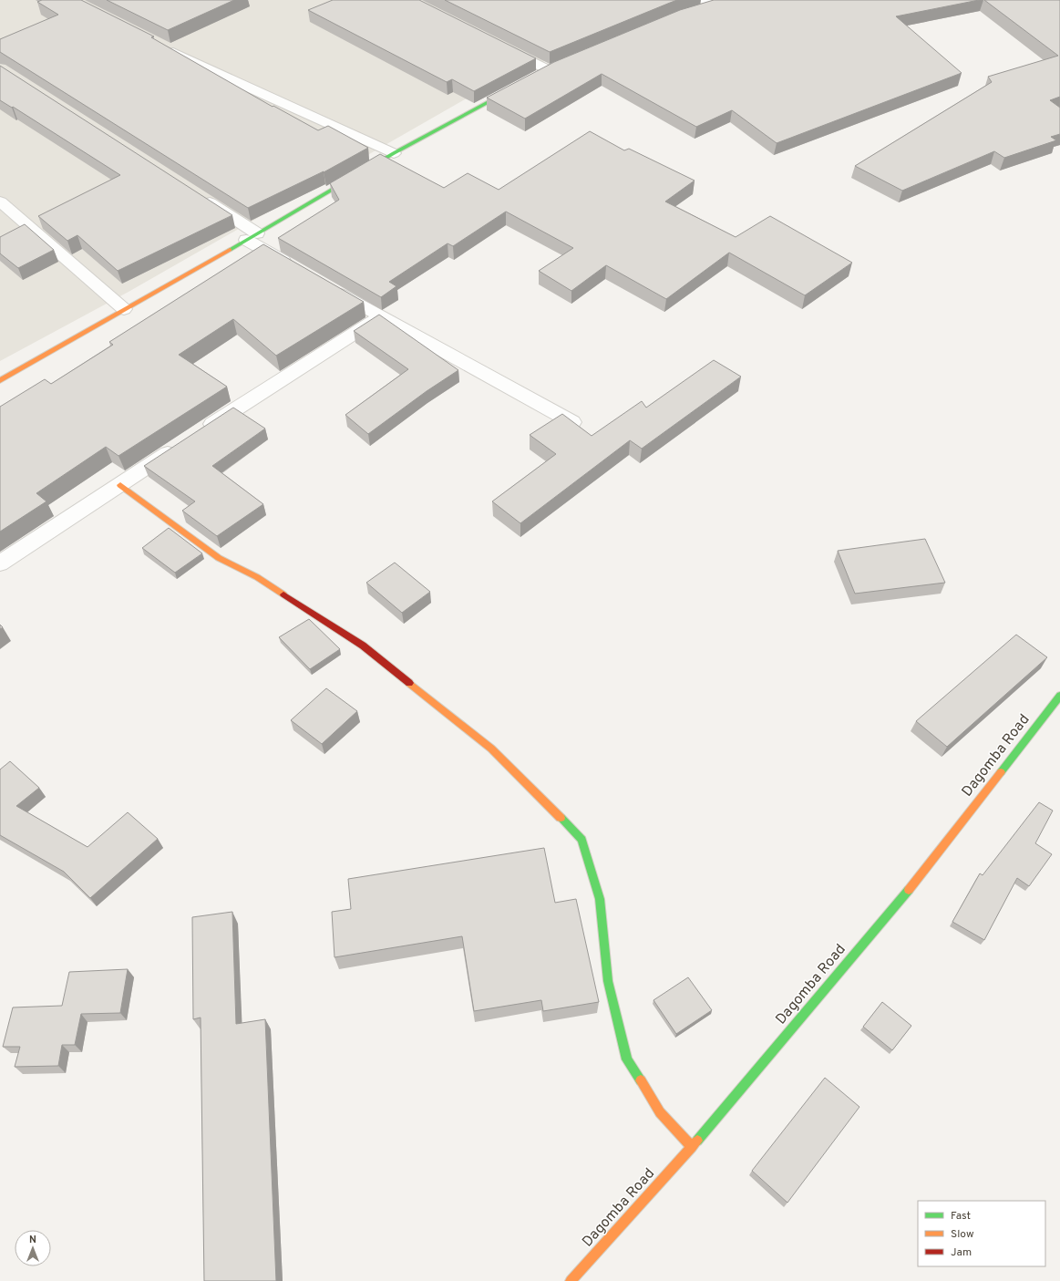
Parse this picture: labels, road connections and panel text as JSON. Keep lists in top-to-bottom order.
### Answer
{
  "streets": {
    "street": ["Dagomba Road"]
  },
  "legend": ["Fast", "Slow", "Jam"],
  "north": "top"
}
